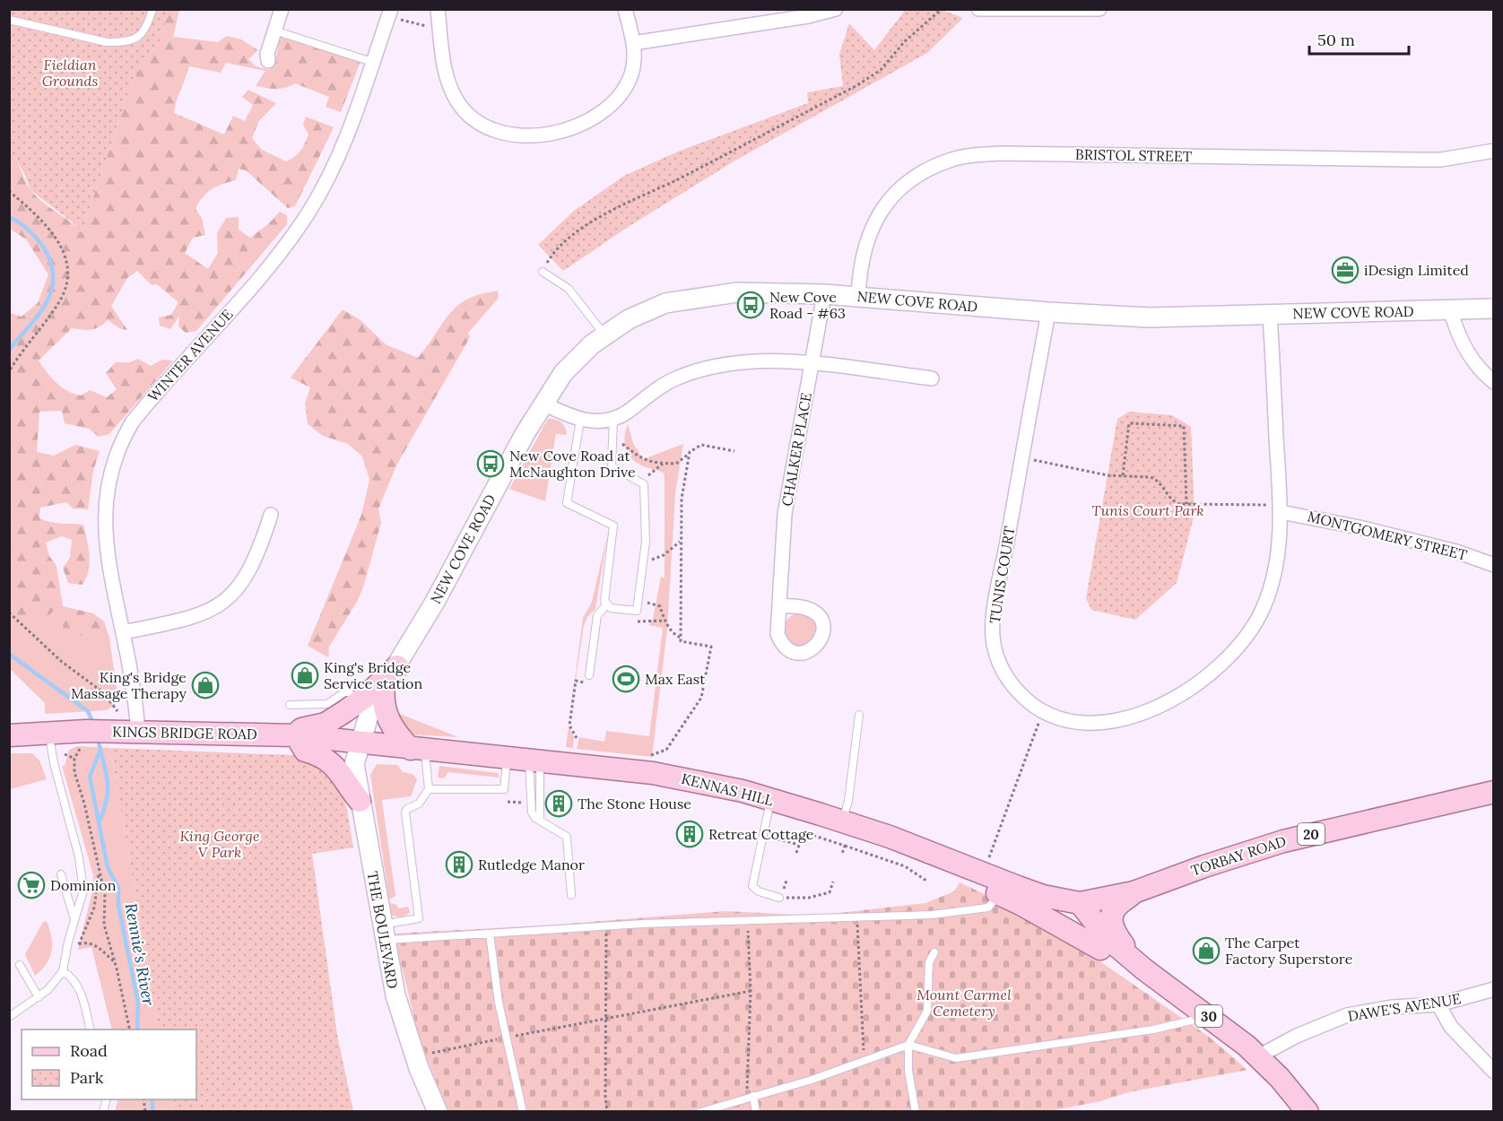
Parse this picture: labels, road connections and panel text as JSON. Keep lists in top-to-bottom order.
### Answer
{
  "streets": {
    "main road": [
      "KINGS BRIDGE ROAD",
      "KENNAS HILL",
      "20",
      "TORBAY ROAD",
      "30"
    ],
    "street": [
      "BRISTOL STREET",
      "NEW COVE ROAD",
      "WINTER AVENUE",
      "CHALKER PLACE",
      "MONTGOMERY STREET",
      "TUNIS COURT",
      "THE BOULEVARD",
      "DAWE'S AVENUE"
    ]
  },
  "crossings": [
    ["BRISTOL STREET", "NEW COVE ROAD"],
    ["NEW COVE ROAD", "CHALKER PLACE"],
    ["NEW COVE ROAD", "TUNIS COURT"],
    ["NEW COVE ROAD", "KINGS BRIDGE ROAD"],
    ["NEW COVE ROAD", "KENNAS HILL"],
    ["NEW COVE ROAD", "THE BOULEVARD"],
    ["WINTER AVENUE", "KINGS BRIDGE ROAD"],
    ["MONTGOMERY STREET", "TUNIS COURT"],
    ["KINGS BRIDGE ROAD", "KENNAS HILL"],
    ["KINGS BRIDGE ROAD", "THE BOULEVARD"],
    ["KENNAS HILL", "TORBAY ROAD"],
    ["KENNAS HILL", "THE BOULEVARD"],
    ["KENNAS HILL", "30"],
    ["TORBAY ROAD", "30"],
    ["DAWE'S AVENUE", "30"]
  ],
  "water": ["Rennie's River"],
  "parks": [
    "Fieldian Grounds",
    "Tunis Court Park",
    "King George V Park",
    "Mount Carmel Cemetery"
  ],
  "places": {
    "office": ["iDesign Limited"],
    "bus stop": ["New Cove Road - #63", "New Cove Road at McNaughton Drive"],
    "shop": ["King's Bridge Service station", "King's Bridge Massage Therapy", "The Carpet Factory Superstore"],
    "sports": ["Max East"],
    "building": ["The Stone House", "Retreat Cottage", "Rutledge Manor"],
    "supermarket": ["Dominion"]
  },
  "legend": ["Road", "Park"],
  "scale_bar": "50 m"
}
